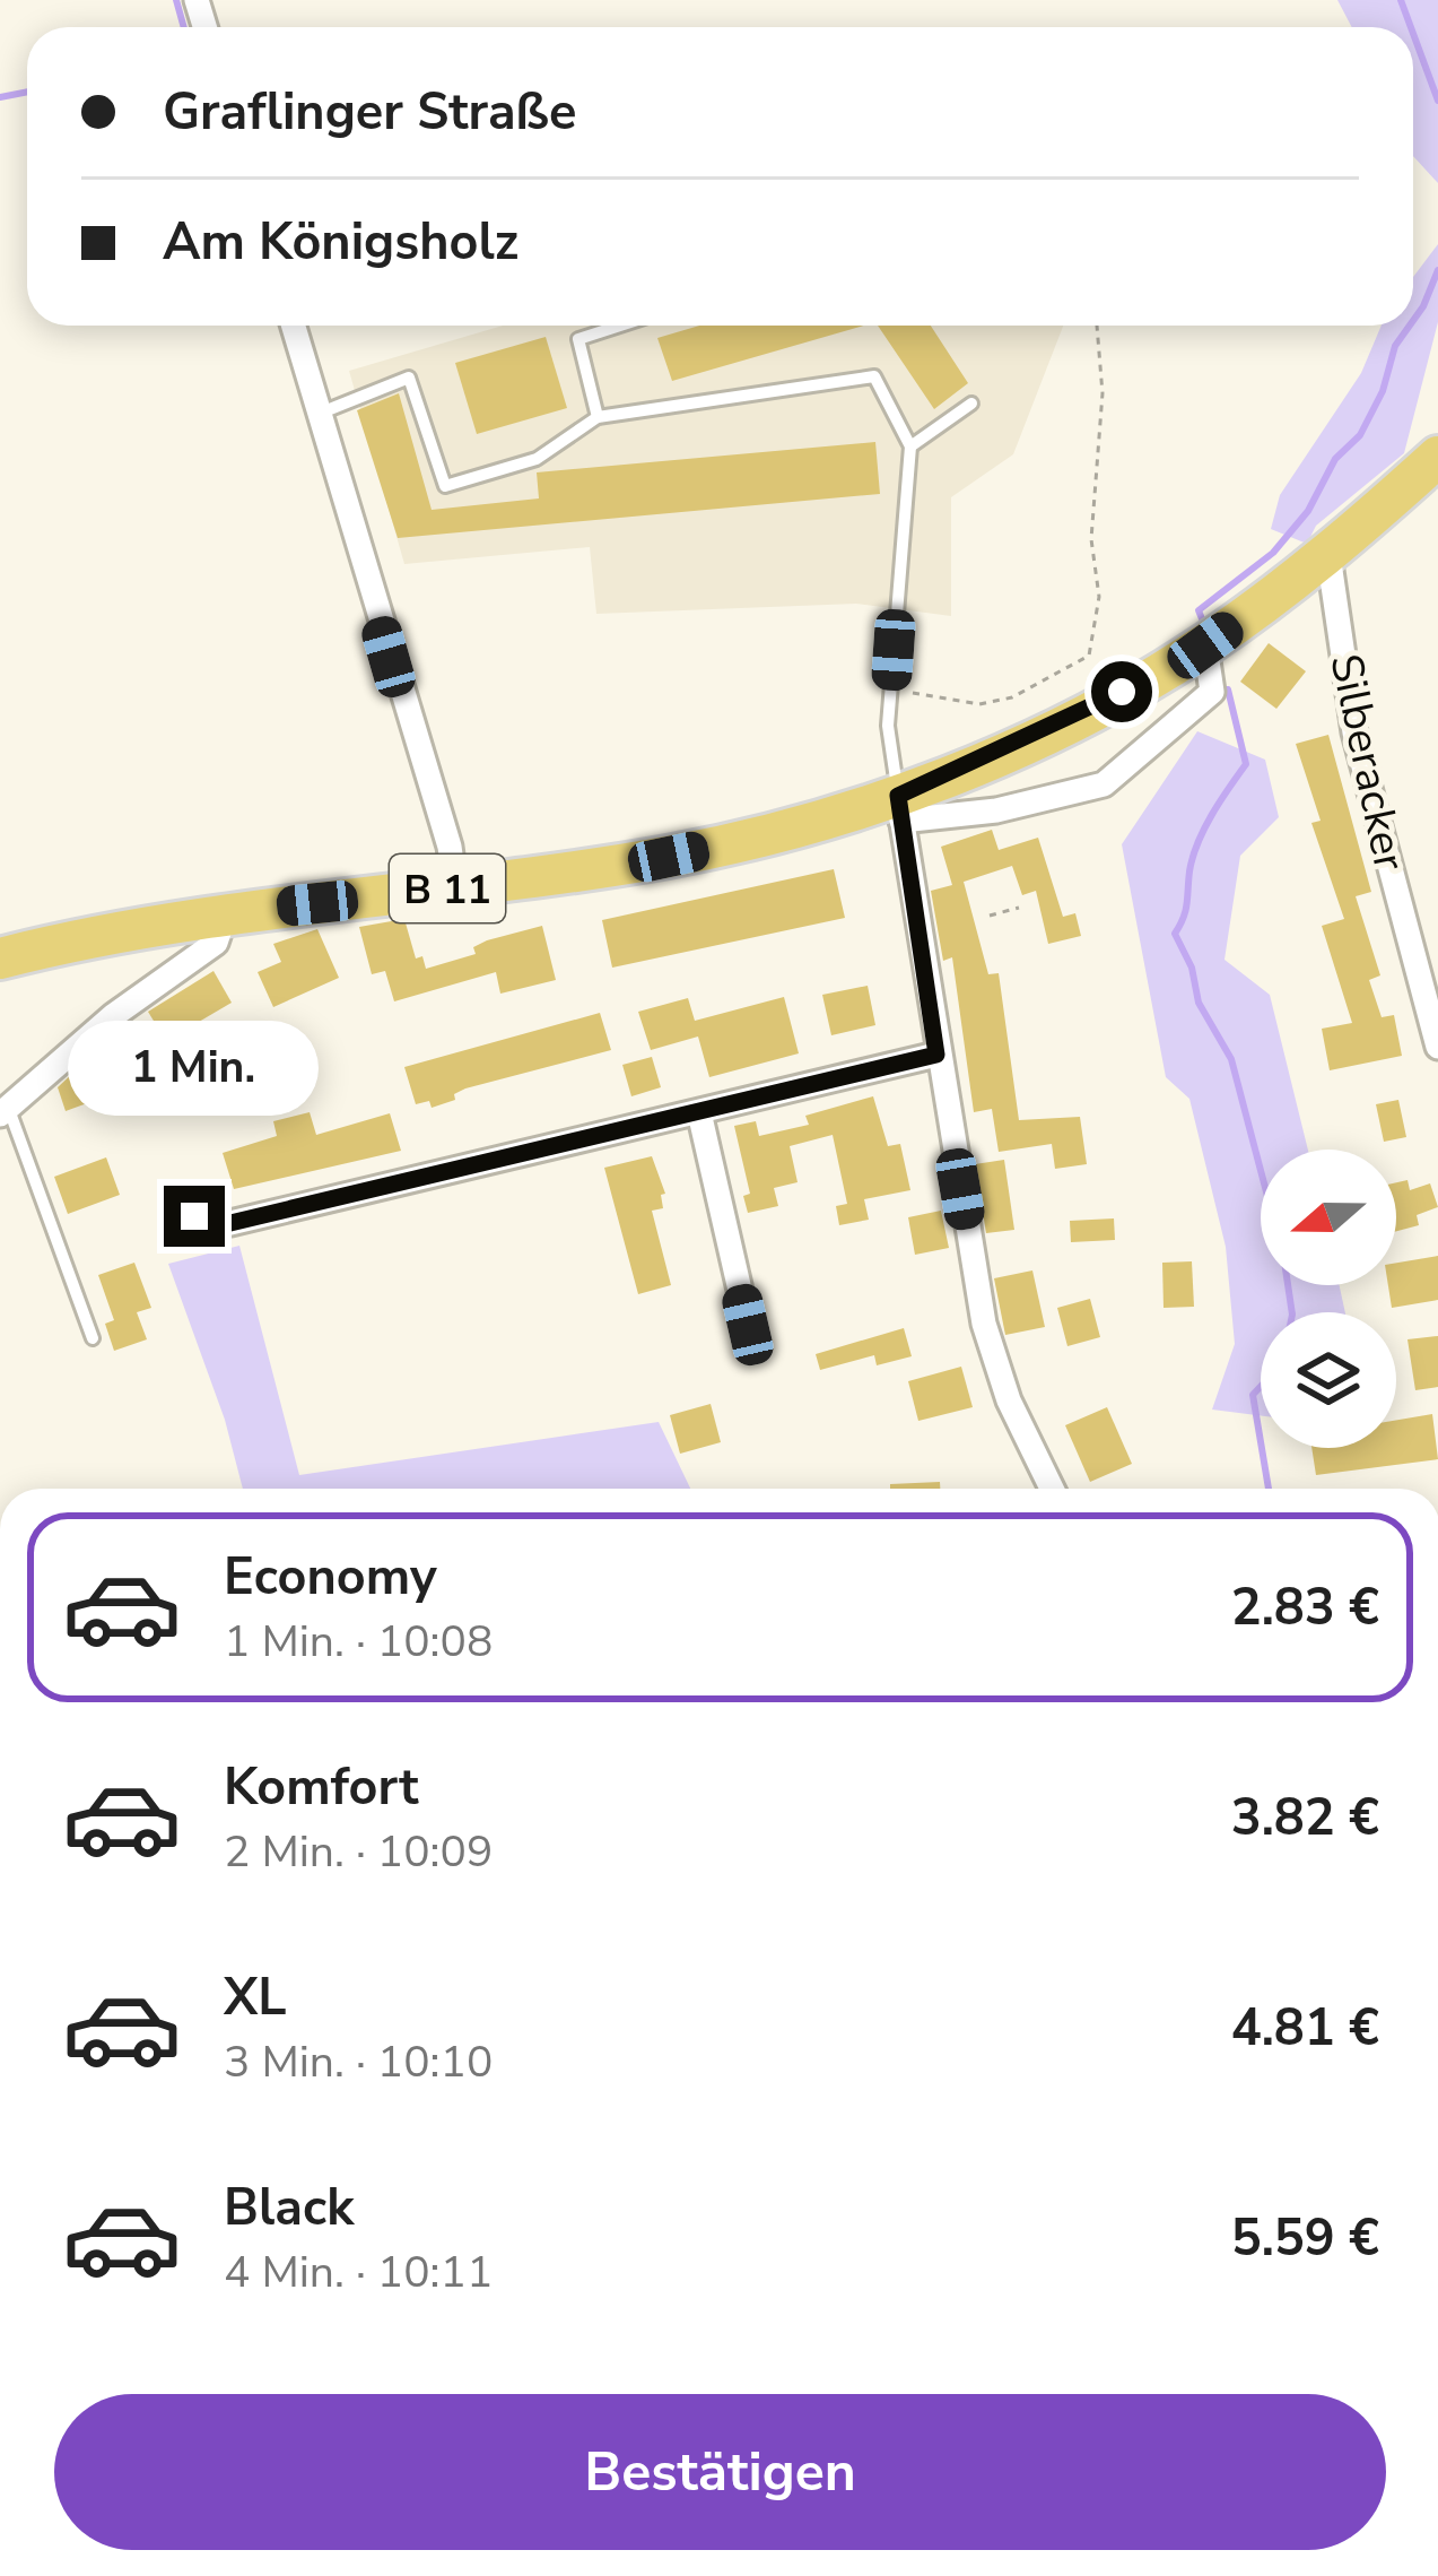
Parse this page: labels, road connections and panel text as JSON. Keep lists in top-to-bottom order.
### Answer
{
  "streets": {
    "main road": ["B 11"],
    "street": ["Silberacker"]
  },
  "crossings": [
    ["Silberacker", "B 11"]
  ],
  "north": "left",
  "page": {
    "banner": ["Graflinger Straße", "Am Königsholz"],
    "bubble": "1 Min.",
    "list": [
      {
        "name": "Economy",
        "note": "1 Min. · 10:08",
        "value": "2.83 €"
      },
      {
        "name": "Komfort",
        "note": "2 Min. · 10:09",
        "value": "3.82 €"
      },
      {
        "name": "XL",
        "note": "3 Min. · 10:10",
        "value": "4.81 €"
      },
      {
        "name": "Black",
        "note": "4 Min. · 10:11",
        "value": "5.59 €"
      }
    ],
    "buttons": "Bestätigen"
  }
}
